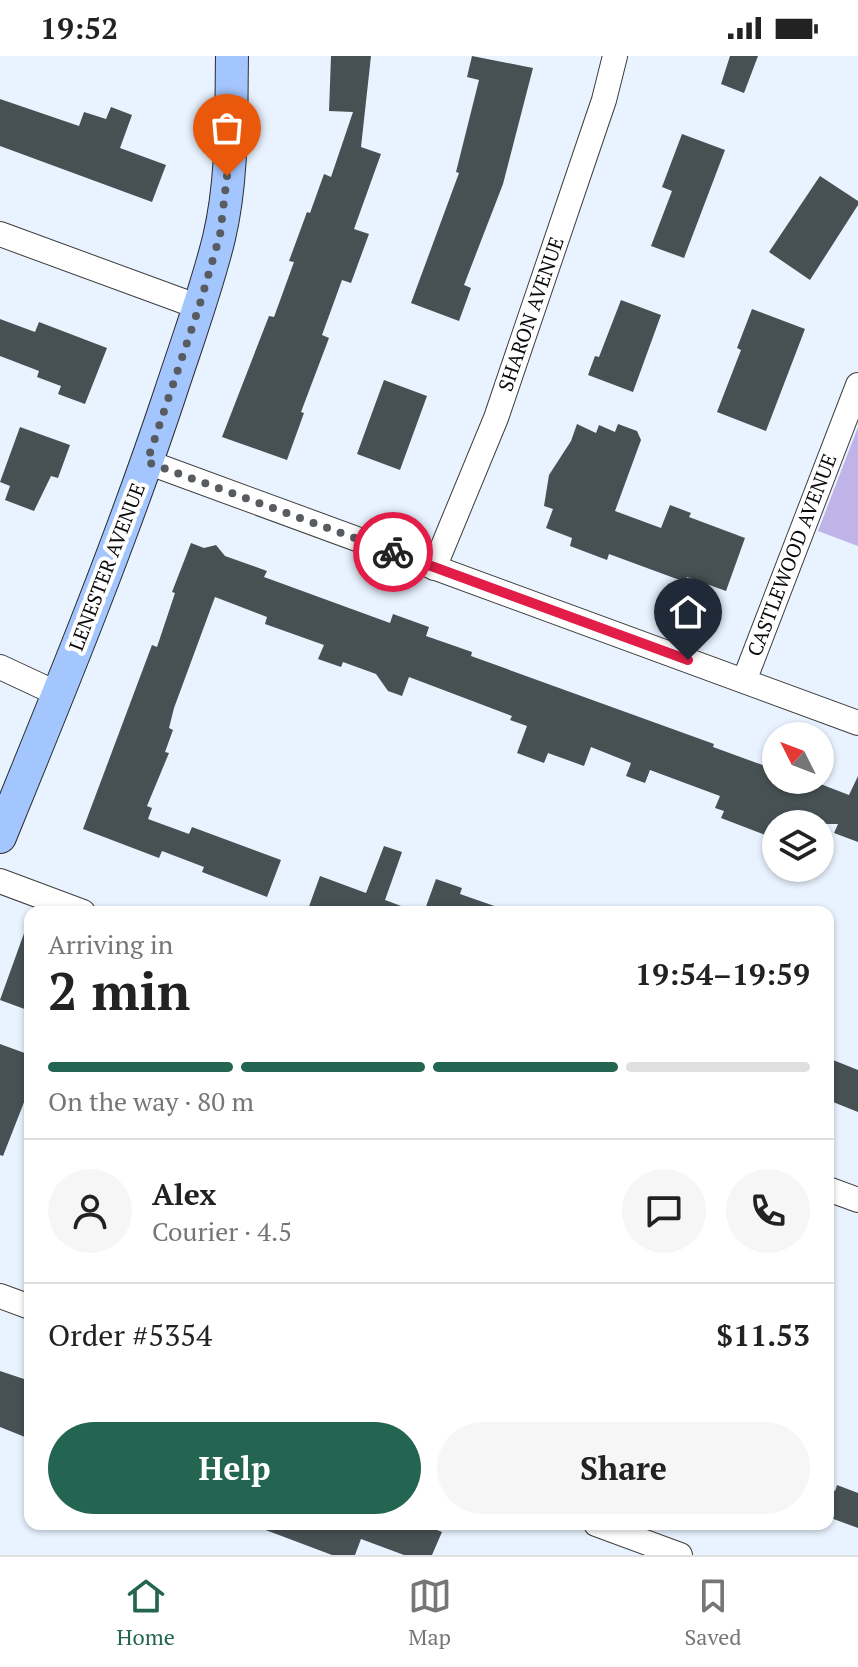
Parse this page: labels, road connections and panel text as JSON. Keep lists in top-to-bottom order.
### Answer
{
  "streets": {
    "street": ["SHARON AVENUE", "CASTLEWOOD AVENUE", "LENESTER AVENUE"]
  },
  "north": "top left",
  "page": {
    "status": "19:52",
    "heading": ["2 min", "Arriving in", "19:54–19:59"],
    "panel": [
      "Alex",
      "Courier · 4.5",
      "Order #5354",
      "$11.53"
    ],
    "bar": "On the way · 80 m",
    "buttons": ["Help", "Share"],
    "tabs": ["Home", "Map", "Saved"]
  }
}
